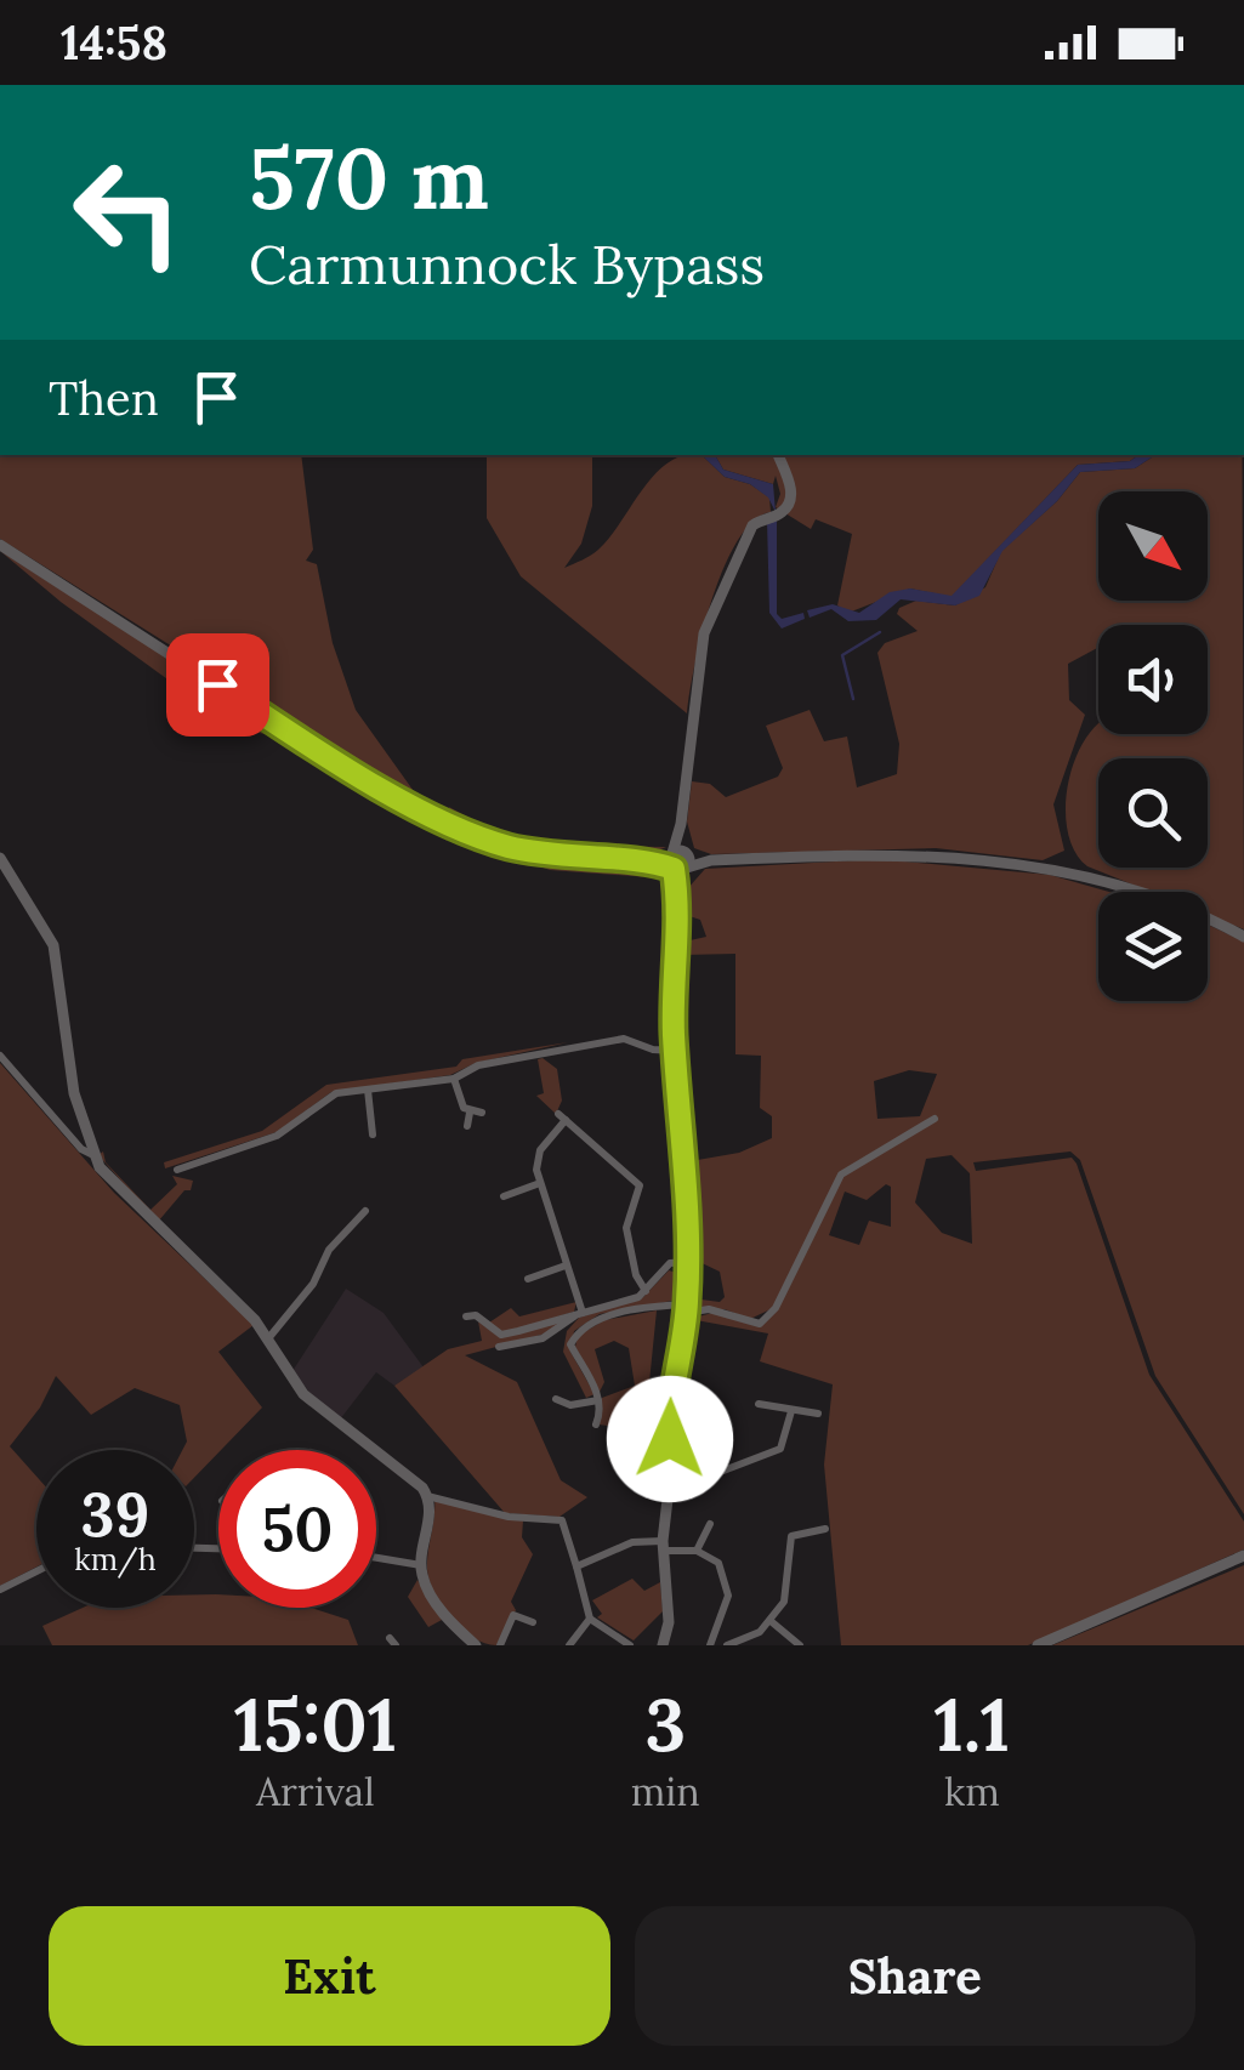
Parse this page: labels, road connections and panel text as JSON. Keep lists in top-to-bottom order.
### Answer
{
  "north": "bottom right",
  "page": {
    "status": "14:58",
    "turn": ["570 m", "Carmunnock Bypass"],
    "then": "Then",
    "speed": "39 km/h",
    "limit": "50",
    "eta": [
      "15:01",
      "Arrival",
      "3",
      "min",
      "1.1",
      "km"
    ],
    "buttons": ["Exit", "Share"]
  }
}
